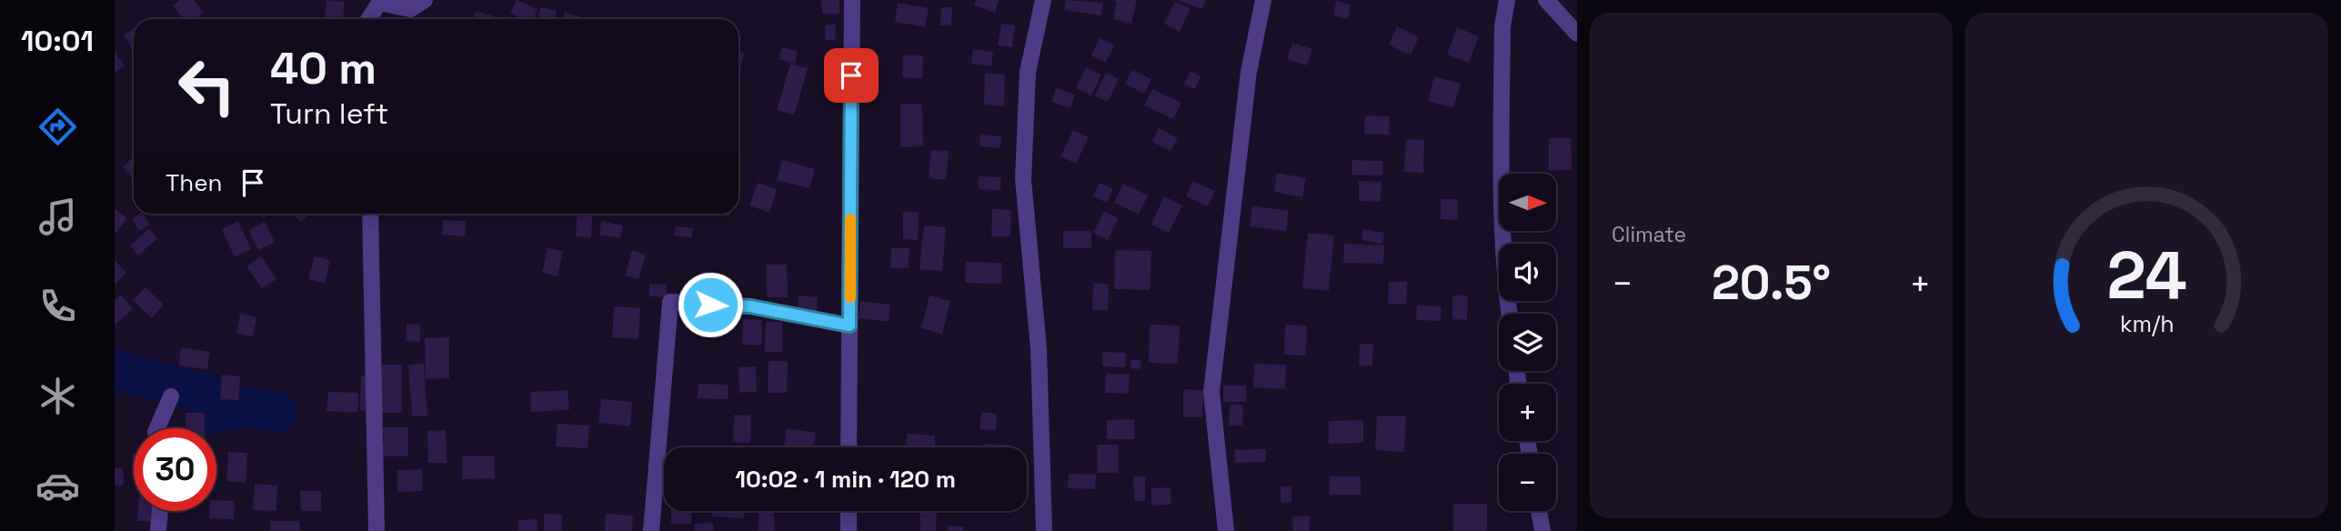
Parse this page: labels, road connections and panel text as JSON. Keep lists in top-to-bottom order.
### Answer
{
  "north": "right",
  "page": {
    "tabs": "10:01",
    "tile": "Climate",
    "turn": ["40 m", "Turn left"],
    "then": "Then",
    "map_buttons": ["+", "−"],
    "heat": ["−", "20.5°", "+"],
    "limit": "30",
    "trip": "10:02 · 1 min · 120 m",
    "gauge": ["24", "km/h"]
  }
}
